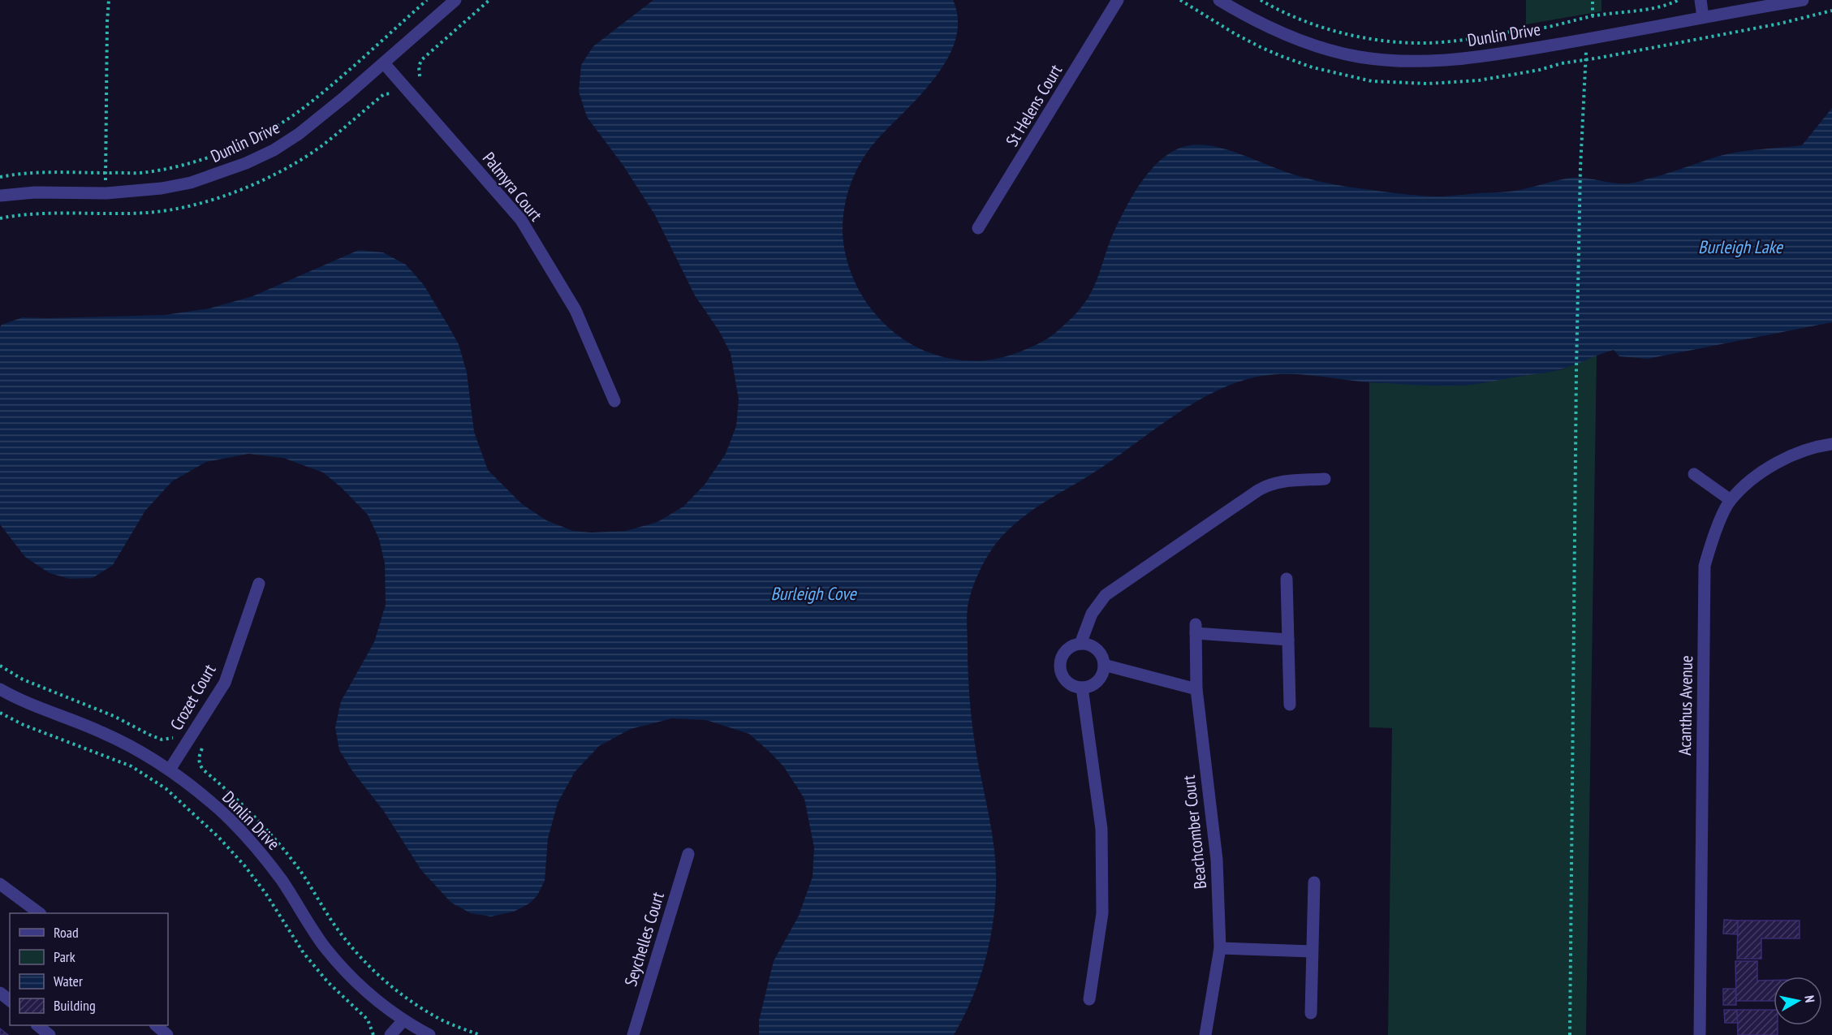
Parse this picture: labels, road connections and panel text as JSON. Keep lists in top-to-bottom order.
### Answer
{
  "streets": {
    "street": [
      "Dunlin Drive",
      "St Helens Court",
      "Palmyra Court",
      "Crozet Court",
      "Acanthus Avenue",
      "Beachcomber Court",
      "Seychelles Court"
    ]
  },
  "crossings": [
    ["Dunlin Drive", "Palmyra Court"],
    ["Dunlin Drive", "Crozet Court"]
  ],
  "water": ["Burleigh Lake", "Burleigh Cove"],
  "legend": [
    "Road",
    "Park",
    "Water",
    "Building"
  ],
  "north": "right"
}
